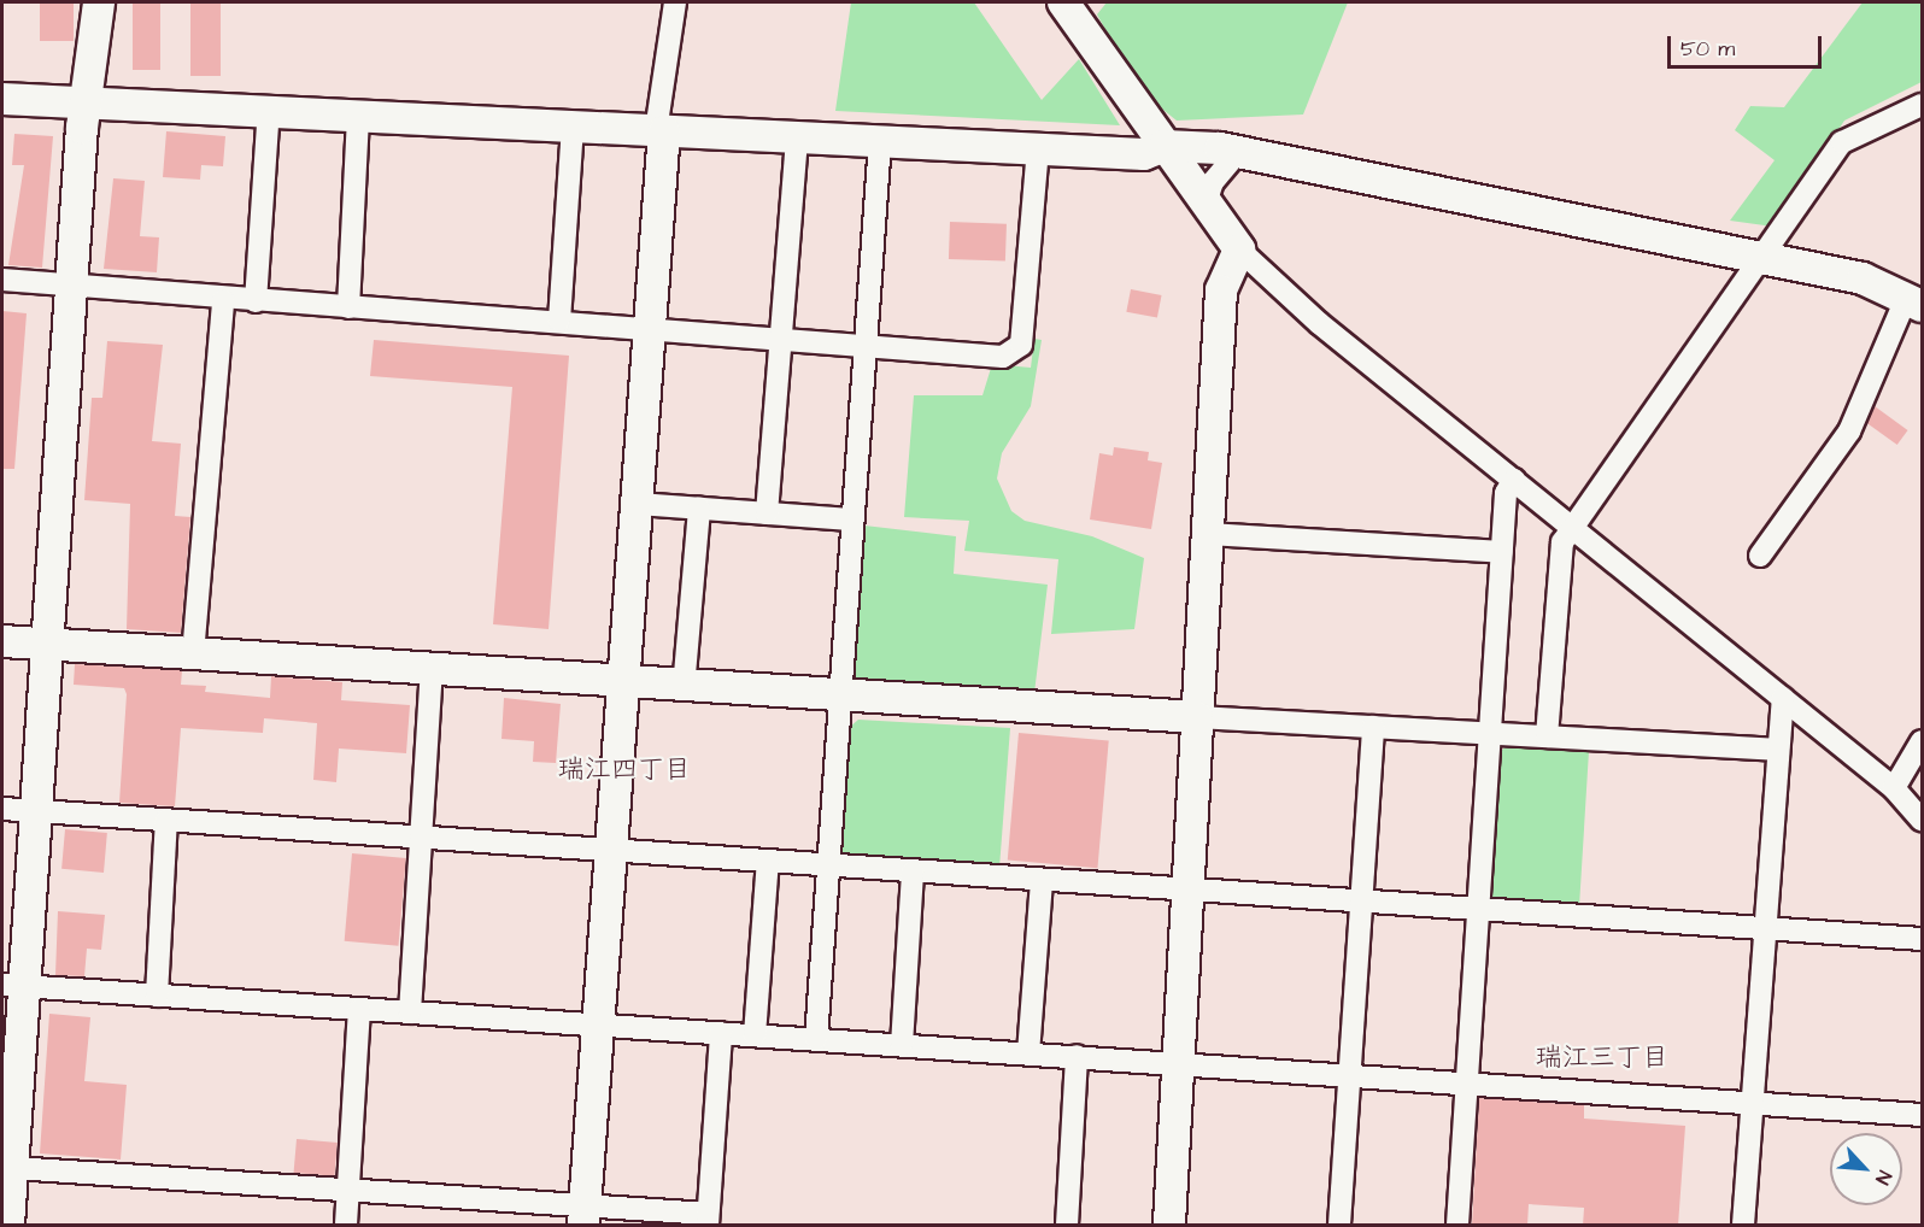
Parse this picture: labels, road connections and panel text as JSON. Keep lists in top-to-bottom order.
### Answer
{
  "districts": ["瑞江四丁目", "瑞江三丁目"],
  "scale_bar": "50 m",
  "north": "bottom right"
}
